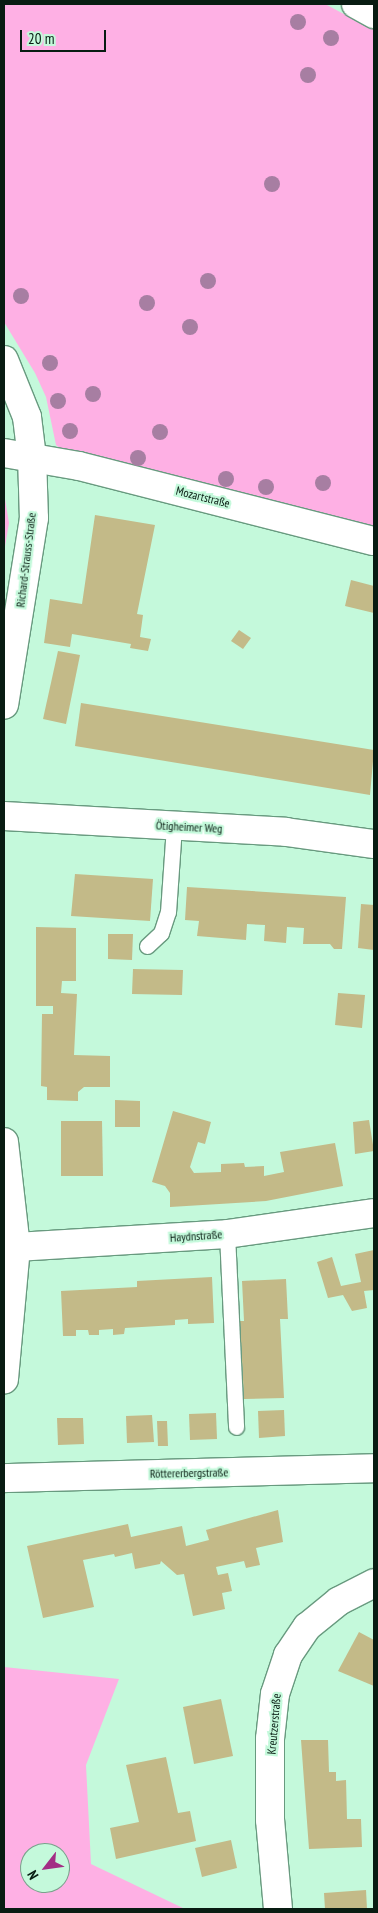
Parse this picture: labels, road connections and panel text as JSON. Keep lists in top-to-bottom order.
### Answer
{
  "streets": {
    "street": [
      "Mozartstraße",
      "Richard-Strauss-Straße",
      "Ötigheimer Weg",
      "Haydnstraße",
      "Röttererbergstraße",
      "Kreutzerstraße"
    ]
  },
  "crossings": [
    ["Mozartstraße", "Richard-Strauss-Straße"]
  ],
  "scale_bar": "20 m",
  "north": "bottom left"
}
